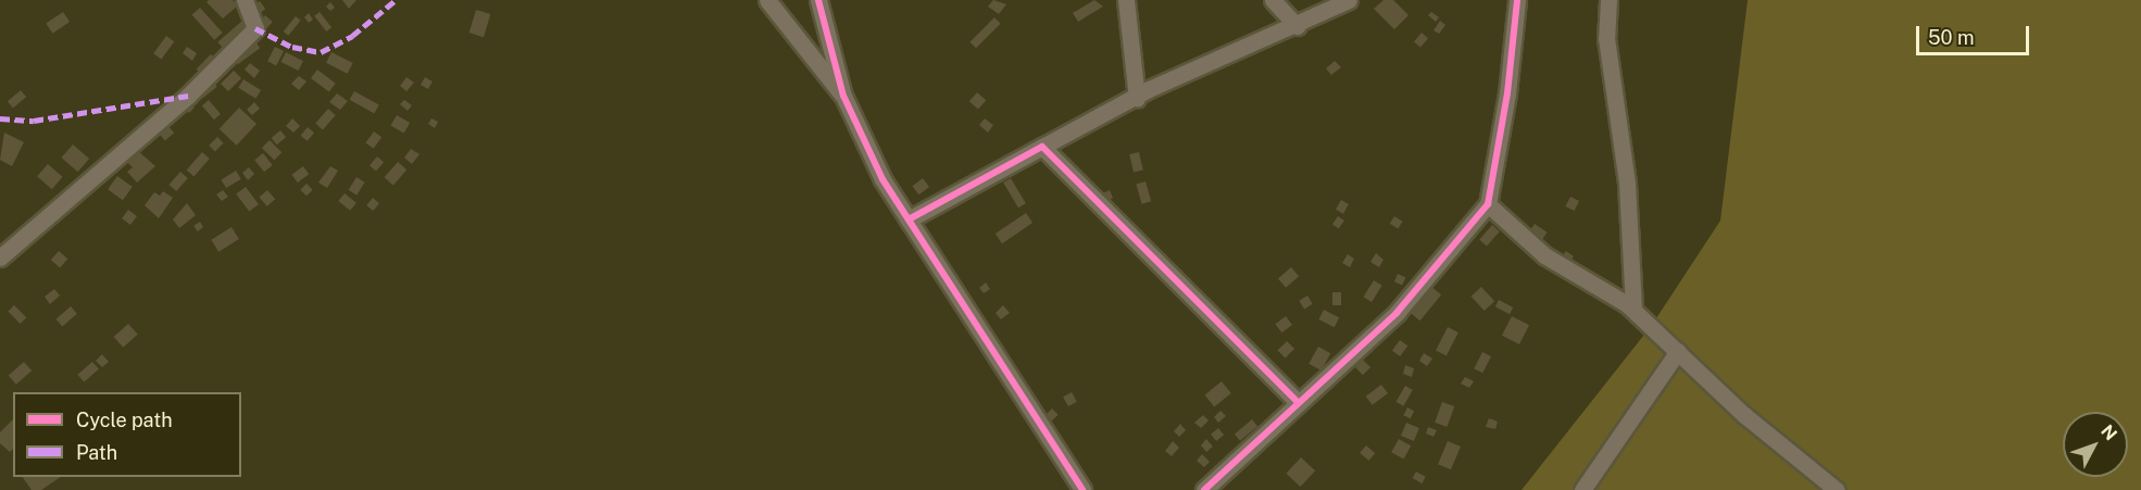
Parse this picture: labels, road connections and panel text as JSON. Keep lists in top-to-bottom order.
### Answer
{
  "legend": ["Cycle path", "Path"],
  "scale_bar": "50 m",
  "north": "top right"
}
